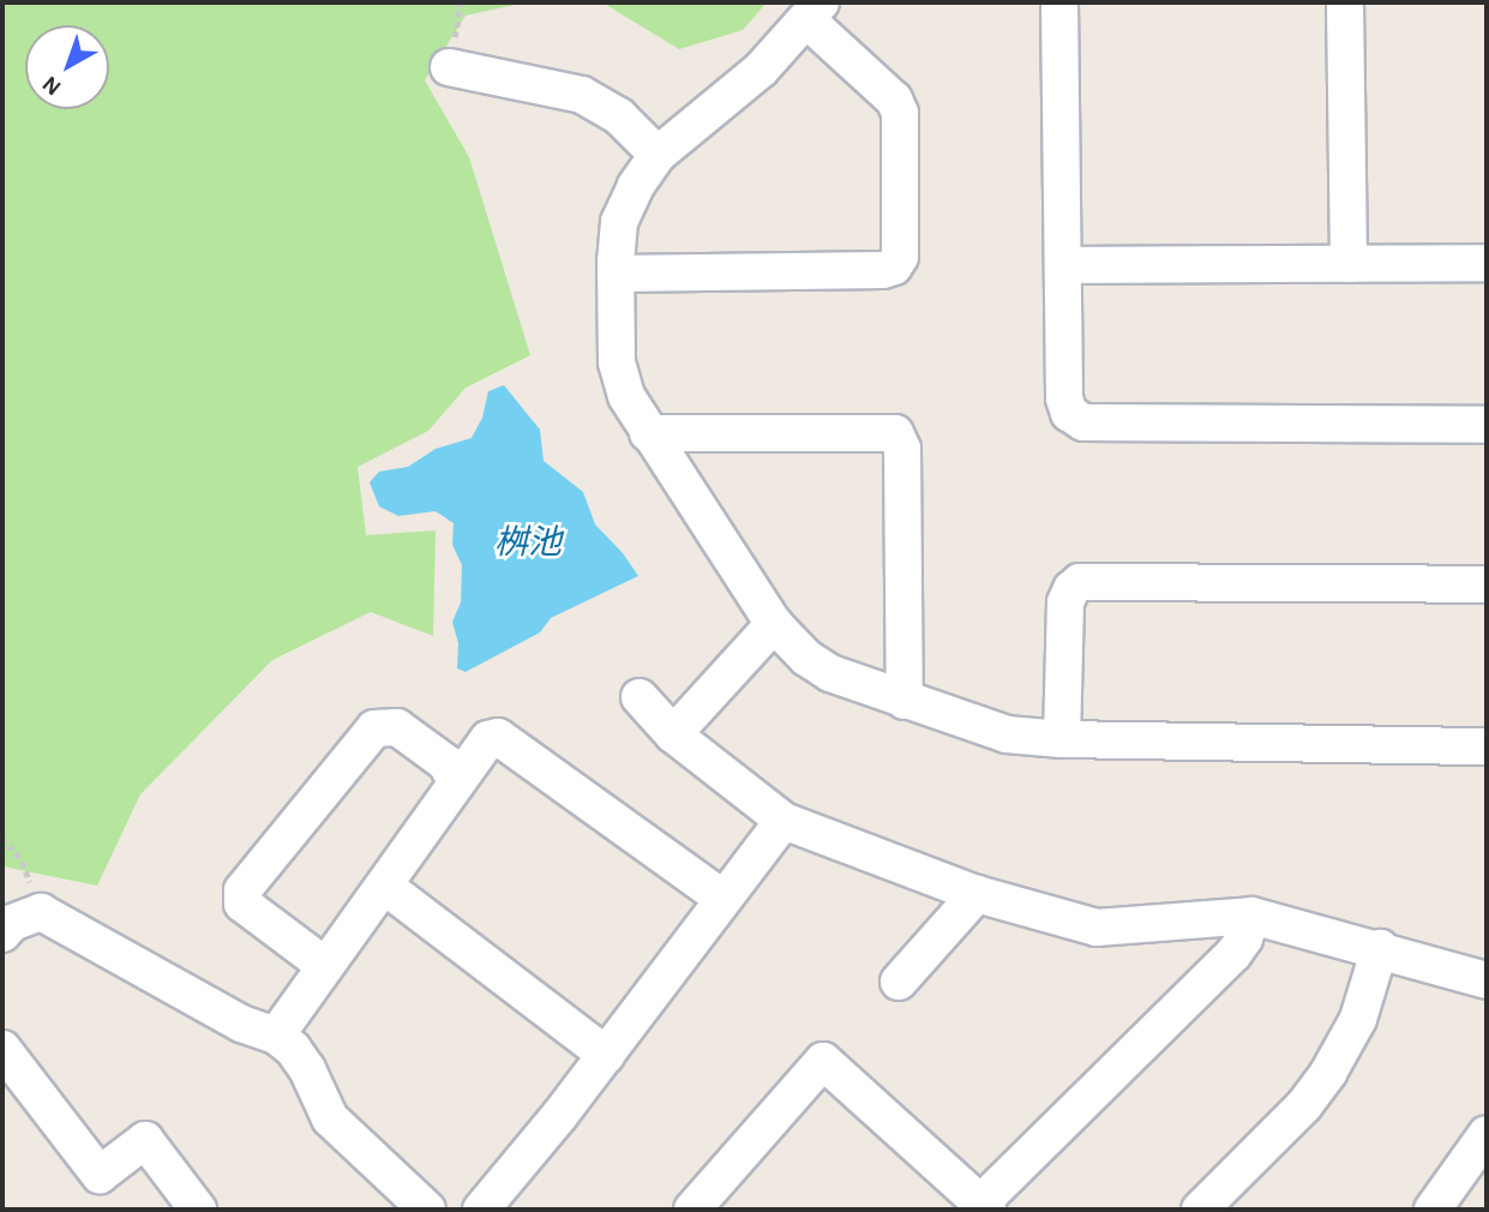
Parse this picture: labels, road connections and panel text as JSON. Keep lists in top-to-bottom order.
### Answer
{
  "water": ["桝池"],
  "north": "bottom left"
}
